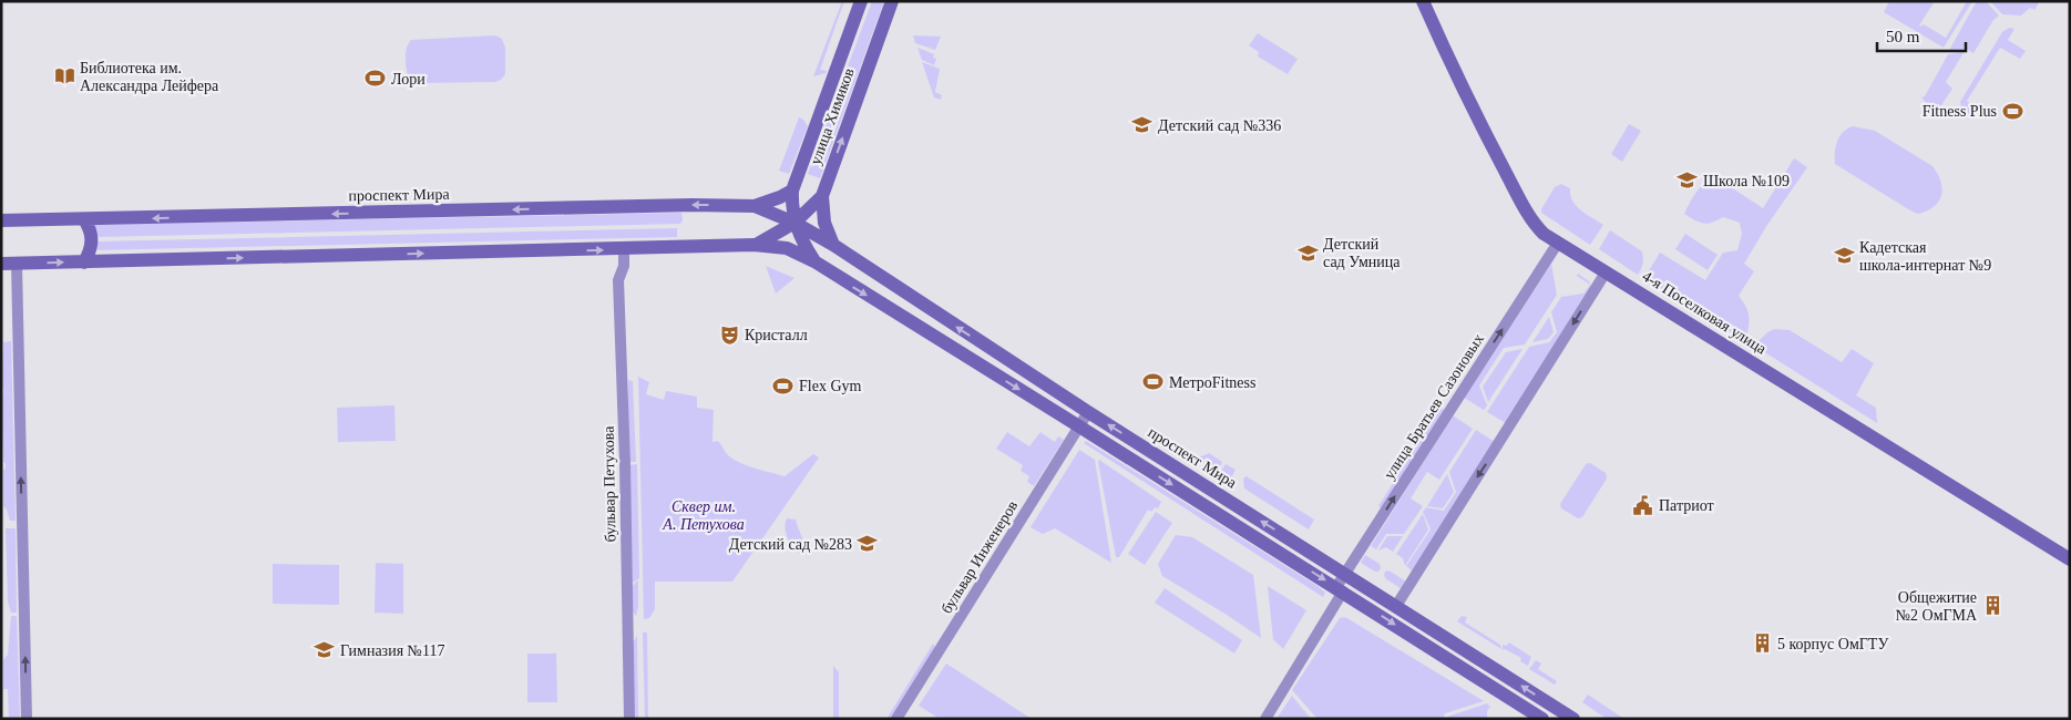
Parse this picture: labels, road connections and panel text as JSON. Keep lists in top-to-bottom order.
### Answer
{
  "streets": {
    "main road": ["улица Химиков", "проспект Мира", "4-я Поселковая улица"],
    "street": ["улица Братьев Сазоновых", "бульвар Петухова", "бульвар Инженеров"]
  },
  "crossings": [
    ["улица Химиков", "проспект Мира"],
    ["проспект Мира", "улица Братьев Сазоновых"],
    ["проспект Мира", "бульвар Инженеров"],
    ["4-я Поселковая улица", "улица Братьев Сазоновых"]
  ],
  "parks": ["Сквер им. А. Петухова"],
  "places": {
    "library": ["Библиотека им. Александра Лейфера"],
    "sports": [
      "Лори",
      "Fitness Plus",
      "МетроFitness",
      "Flex Gym"
    ],
    "school or university": [
      "Детский сад №336",
      "Школа №109",
      "Детский сад Умница",
      "Кадетская школа-интернат №9",
      "Детский сад №283",
      "Гимназия №117"
    ],
    "theatre": ["Кристалл"],
    "public building": ["Патриот"],
    "building": ["Общежитие №2 ОмГМА", "5 корпус ОмГТУ"]
  },
  "scale_bar": "50 m"
}
